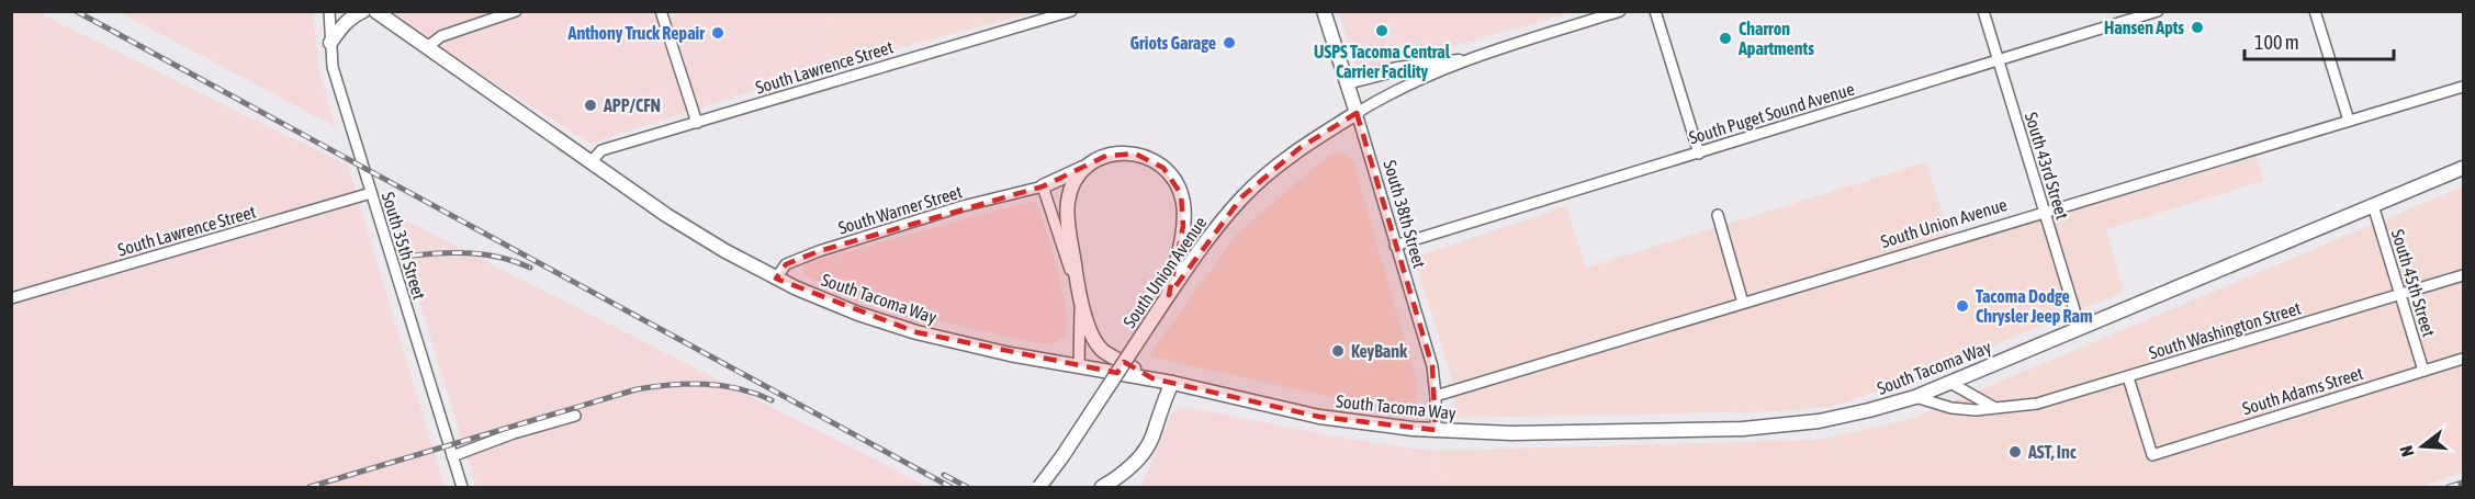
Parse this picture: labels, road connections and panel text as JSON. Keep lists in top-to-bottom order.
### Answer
{
  "streets": {
    "main road": ["South 38th Street", "South Union Avenue", "South Tacoma Way"],
    "street": [
      "South Lawrence Street",
      "South Puget Sound Avenue",
      "South 43rd Street",
      "South Warner Street",
      "South 35th Street",
      "South 45th Street",
      "South Washington Street",
      "South Adams Street"
    ]
  },
  "crossings": [
    ["South Lawrence Street", "South 35th Street"],
    ["South Lawrence Street", "South Tacoma Way"],
    ["South Puget Sound Avenue", "South 43rd Street"],
    ["South Puget Sound Avenue", "South 38th Street"],
    ["South 43rd Street", "South Union Avenue"],
    ["South 43rd Street", "South Tacoma Way"],
    ["South Warner Street", "South Tacoma Way"],
    ["South 38th Street", "South Union Avenue"],
    ["South 38th Street", "South Tacoma Way"],
    ["South 45th Street", "South Tacoma Way"],
    ["South 45th Street", "South Washington Street"],
    ["South 45th Street", "South Adams Street"],
    ["South Tacoma Way", "South Washington Street"],
    ["South Washington Street", "South Adams Street"]
  ],
  "places": [
    "Hansen Apts",
    "USPS Tacoma Central Carrier Facility",
    "Anthony Truck Repair",
    "Charron Apartments",
    "Griots Garage",
    "APP/CFN",
    "Tacoma Dodge Chrysler Jeep Ram",
    "KeyBank",
    "AST, Inc"
  ],
  "scale_bar": "100 m",
  "north": "left"
}
